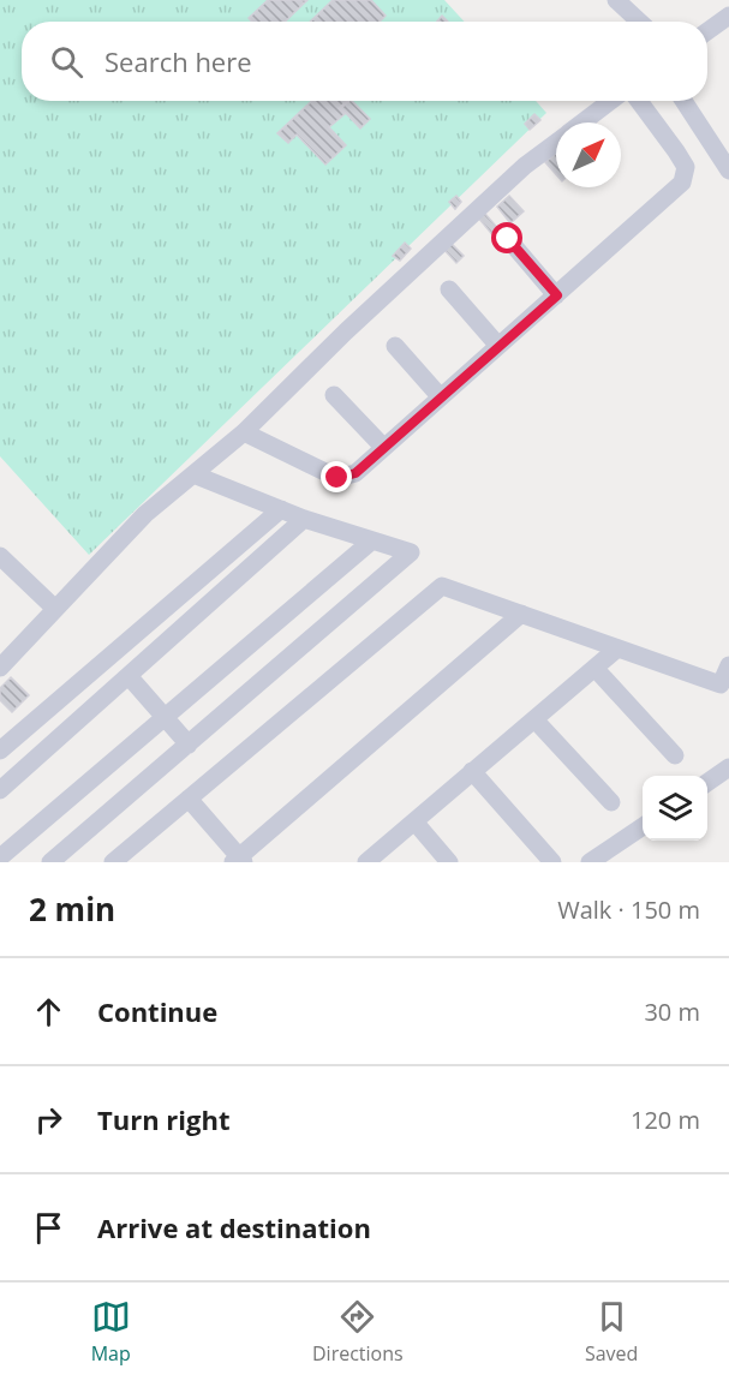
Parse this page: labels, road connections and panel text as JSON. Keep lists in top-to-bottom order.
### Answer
{
  "north": "top right",
  "page": {
    "search": "Search here",
    "heading": ["2 min", "Walk · 150 m"],
    "list": [
      ["Continue", "30 m"],
      ["Turn right", "120 m"],
      "Arrive at destination"
    ],
    "nav": ["Map", "Directions", "Saved"]
  }
}
